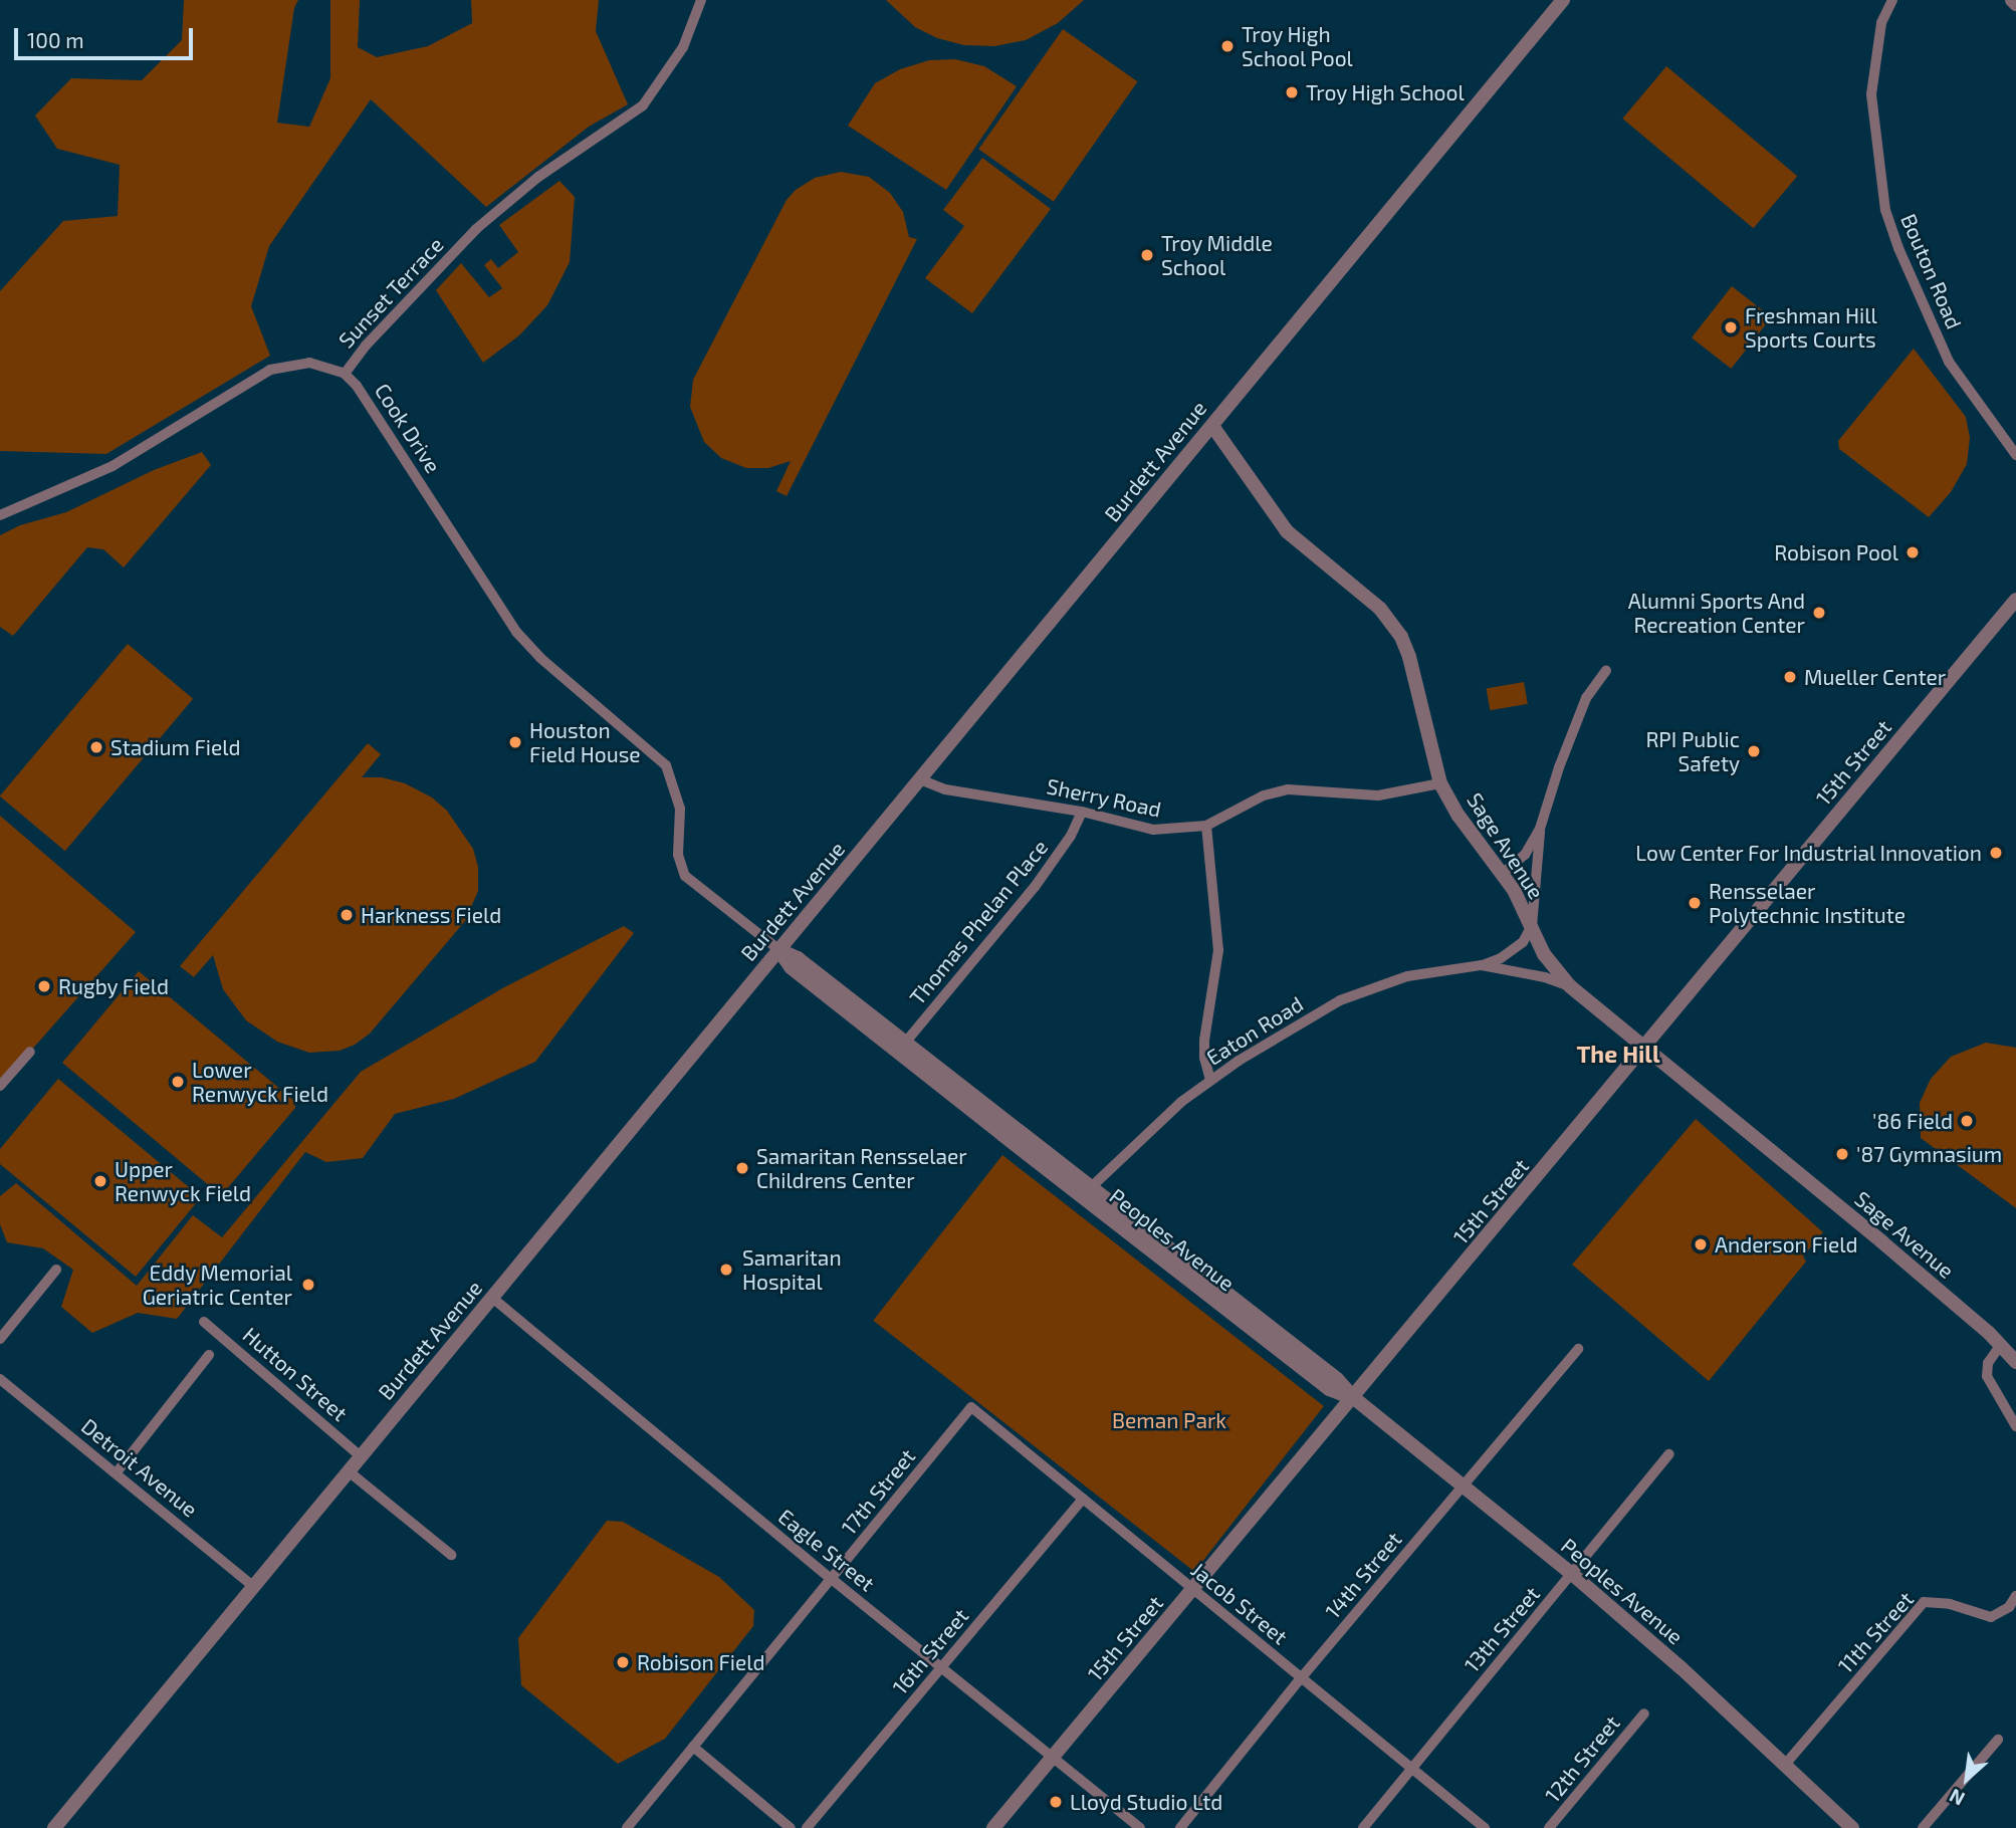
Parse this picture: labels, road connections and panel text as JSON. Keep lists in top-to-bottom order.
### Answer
{
  "streets": {
    "street": [
      "Bouton Road",
      "Sunset Terrace",
      "Cook Drive",
      "Burdett Avenue",
      "15th Street",
      "Sherry Road",
      "Sage Avenue",
      "Thomas Phelan Place",
      "Eaton Road",
      "Peoples Avenue",
      "Hutton Street",
      "Detroit Avenue",
      "17th Street",
      "Eagle Street",
      "14th Street",
      "Jacob Street",
      "13th Street",
      "11th Street",
      "16th Street",
      "12th Street"
    ]
  },
  "crossings": [
    ["Sunset Terrace", "Cook Drive"],
    ["Cook Drive", "Peoples Avenue"],
    ["Burdett Avenue", "Sherry Road"],
    ["Burdett Avenue", "Sage Avenue"],
    ["Burdett Avenue", "Peoples Avenue"],
    ["Burdett Avenue", "Hutton Street"],
    ["Burdett Avenue", "Detroit Avenue"],
    ["Burdett Avenue", "Eagle Street"],
    ["15th Street", "Sage Avenue"],
    ["15th Street", "Peoples Avenue"],
    ["15th Street", "Eagle Street"],
    ["15th Street", "Jacob Street"],
    ["Sherry Road", "Sage Avenue"],
    ["Sherry Road", "Thomas Phelan Place"],
    ["Sage Avenue", "Eaton Road"],
    ["Thomas Phelan Place", "Peoples Avenue"],
    ["Eaton Road", "Peoples Avenue"],
    ["Peoples Avenue", "14th Street"],
    ["Peoples Avenue", "13th Street"],
    ["Peoples Avenue", "11th Street"],
    ["17th Street", "Eagle Street"],
    ["17th Street", "Jacob Street"],
    ["Eagle Street", "16th Street"],
    ["14th Street", "Jacob Street"],
    ["Jacob Street", "13th Street"],
    ["Jacob Street", "16th Street"]
  ],
  "districts": ["The Hill"],
  "parks": ["Beman Park"],
  "places": [
    "Troy High School Pool",
    "Troy High School",
    "Troy Middle School",
    "Freshman Hill Sports Courts",
    "Robison Pool",
    "Alumni Sports And Recreation Center",
    "Mueller Center",
    "Houston Field House",
    "Stadium Field",
    "RPI Public Safety",
    "Low Center For Industrial Innovation",
    "Rensselaer Polytechnic Institute",
    "Harkness Field",
    "Rugby Field",
    "Lower Renwyck Field",
    "'86 Field",
    "'87 Gymnasium",
    "Samaritan Rensselaer Childrens Center",
    "Upper Renwyck Field",
    "Anderson Field",
    "Samaritan Hospital",
    "Eddy Memorial Geriatric Center",
    "Robison Field",
    "Lloyd Studio Ltd"
  ],
  "scale_bar": "100 m",
  "north": "bottom left"
}
